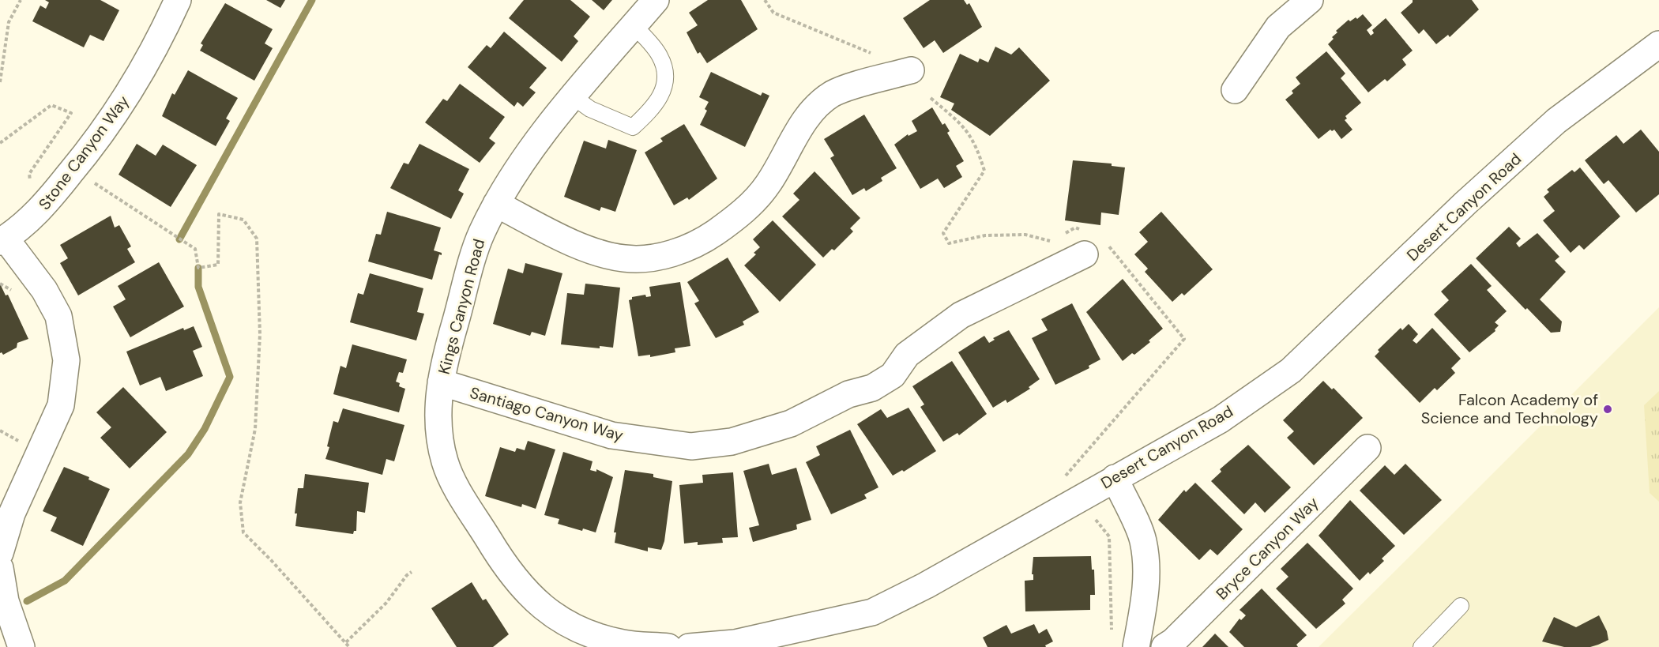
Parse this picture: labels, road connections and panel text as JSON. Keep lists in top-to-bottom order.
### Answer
{
  "streets": {
    "street": [
      "Stone Canyon Way",
      "Desert Canyon Road",
      "Kings Canyon Road",
      "Santiago Canyon Way",
      "Bryce Canyon Way"
    ]
  },
  "crossings": [
    ["Kings Canyon Road", "Santiago Canyon Way"]
  ],
  "places": ["Falcon Academy of Science and Technology"]
}
